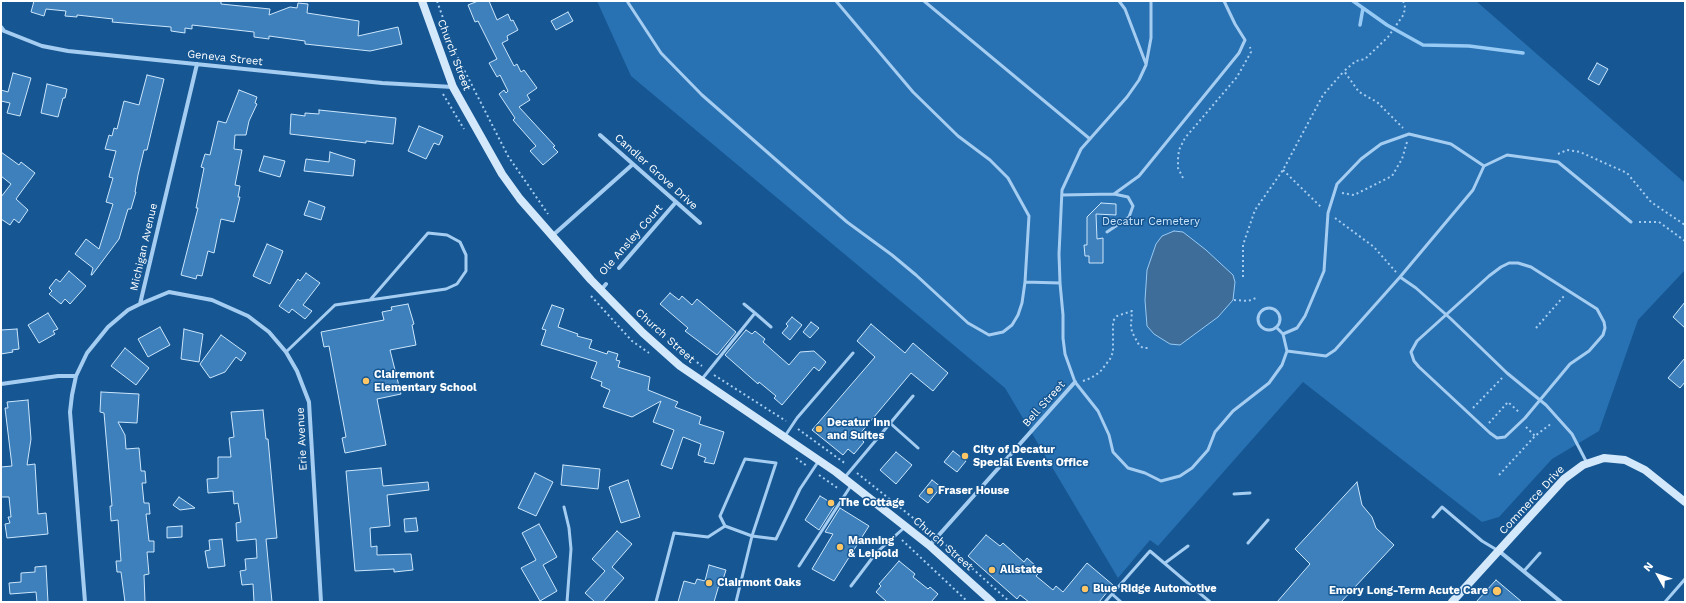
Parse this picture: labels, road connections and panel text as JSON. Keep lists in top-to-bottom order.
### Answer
{
  "streets": {
    "main road": ["Church Street", "Commerce Drive"],
    "street": [
      "Geneva Street",
      "Candler Grove Drive",
      "Ole Ansley Court",
      "Michigan Avenue",
      "Bell Street",
      "Erie Avenue"
    ]
  },
  "crossings": [
    ["Church Street", "Geneva Street"],
    ["Church Street", "Bell Street"],
    ["Geneva Street", "Michigan Avenue"],
    ["Candler Grove Drive", "Ole Ansley Court"],
    ["Michigan Avenue", "Erie Avenue"]
  ],
  "parks": ["Decatur Cemetery"],
  "places": [
    "Clairemont Elementary School",
    "Decatur Inn and Suites",
    "City of Decatur Special Events Office",
    "Fraser House",
    "The Cottage",
    "Manning & Leipold",
    "Allstate",
    "Clairmont Oaks",
    "Blue Ridge Automotive",
    "Emory Long-Term Acute Care"
  ],
  "north": "top left"
}
